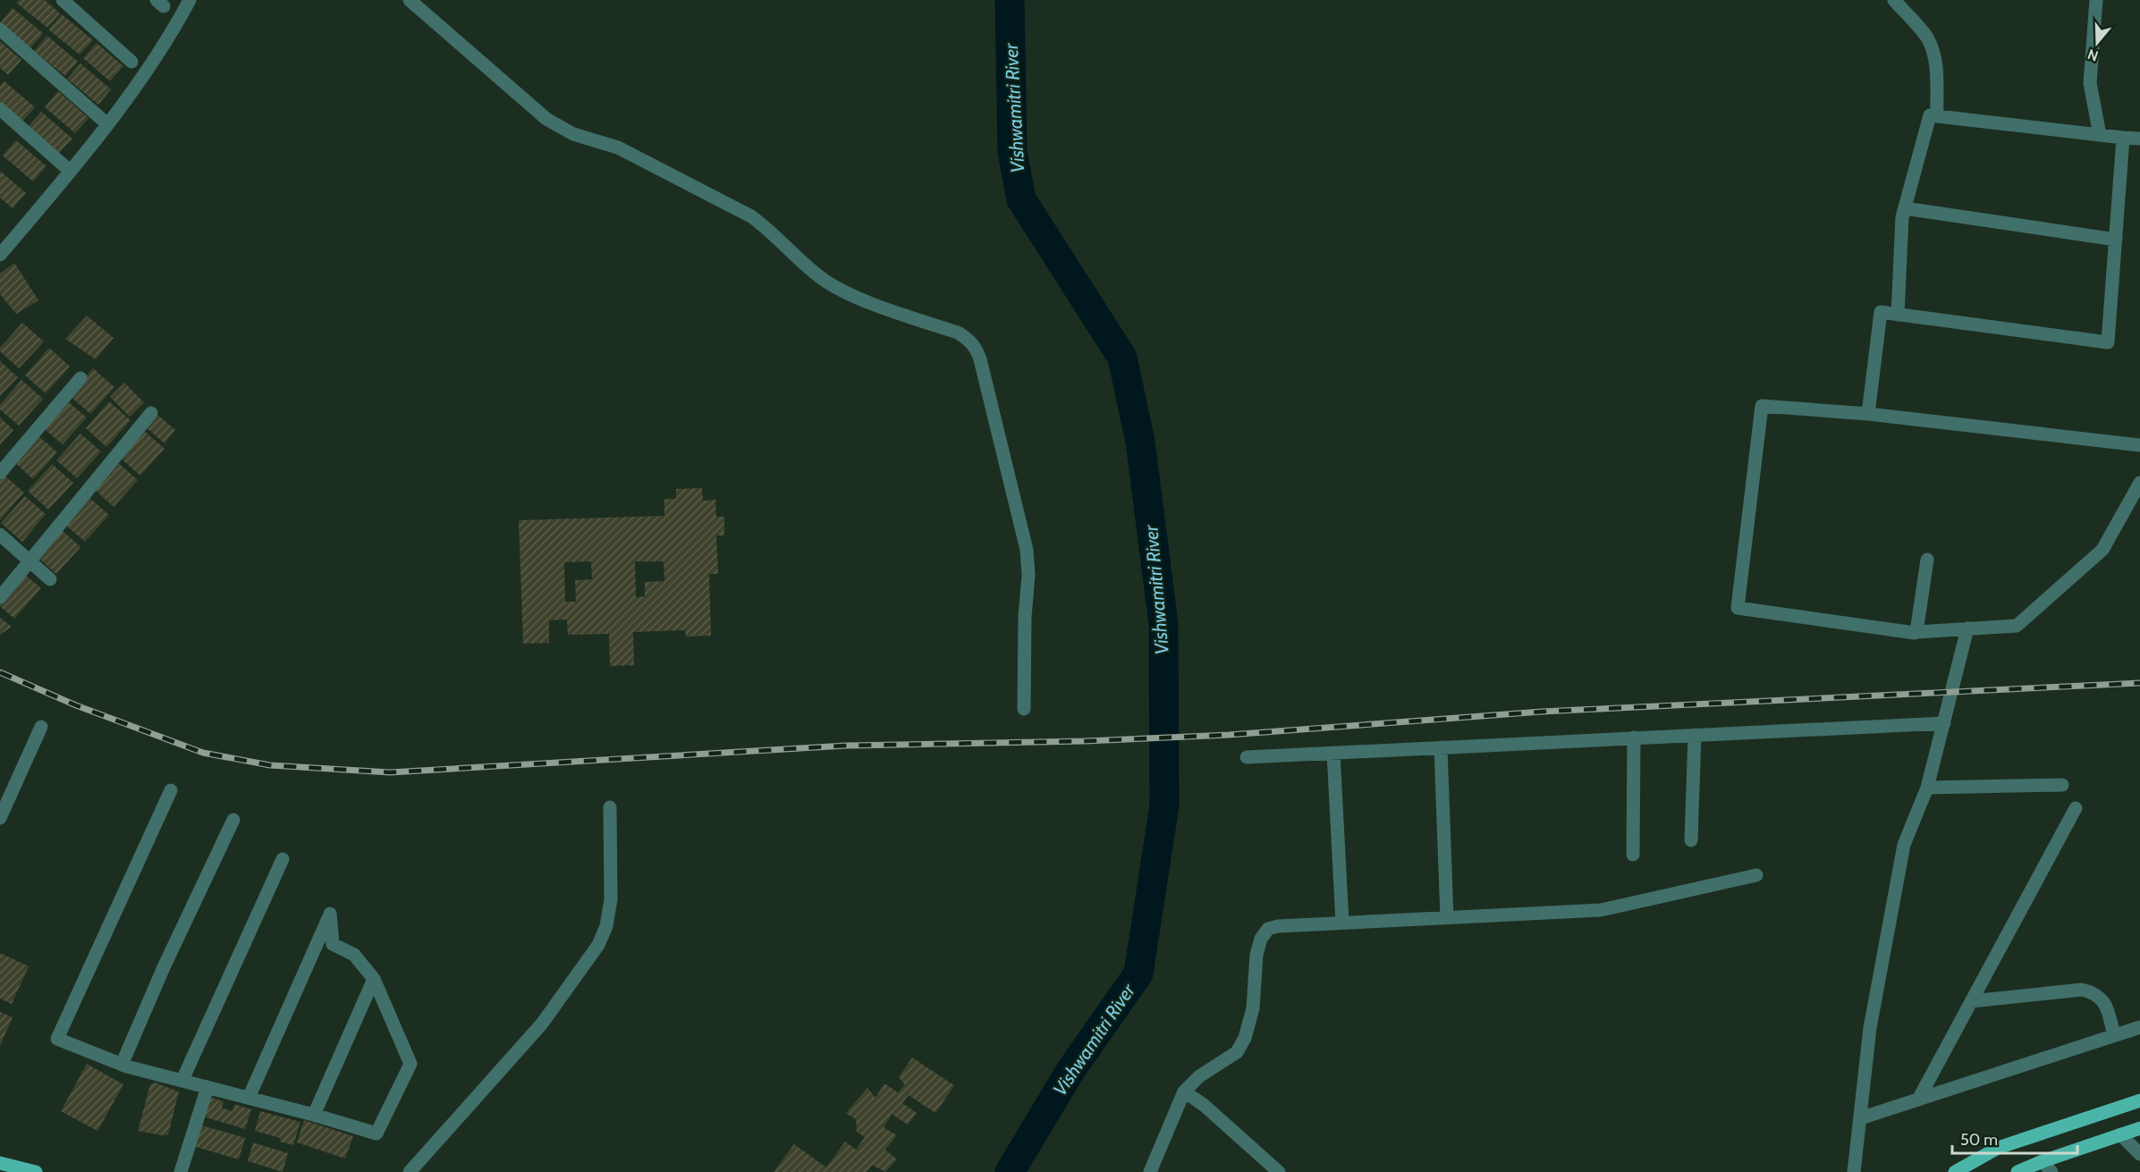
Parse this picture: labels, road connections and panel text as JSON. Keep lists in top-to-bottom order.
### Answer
{
  "water": ["Vishwamitri River"],
  "scale_bar": "50 m",
  "north": "bottom"
}
